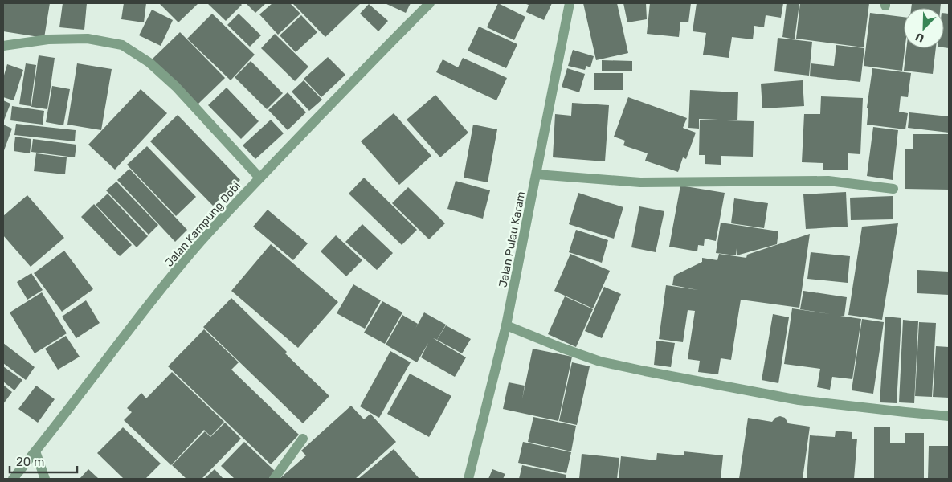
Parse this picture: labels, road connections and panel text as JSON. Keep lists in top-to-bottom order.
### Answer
{
  "streets": {
    "street": ["Jalan Kampung Dobi", "Jalan Pulau Karam"]
  },
  "scale_bar": "20 m",
  "north": "bottom left"
}
